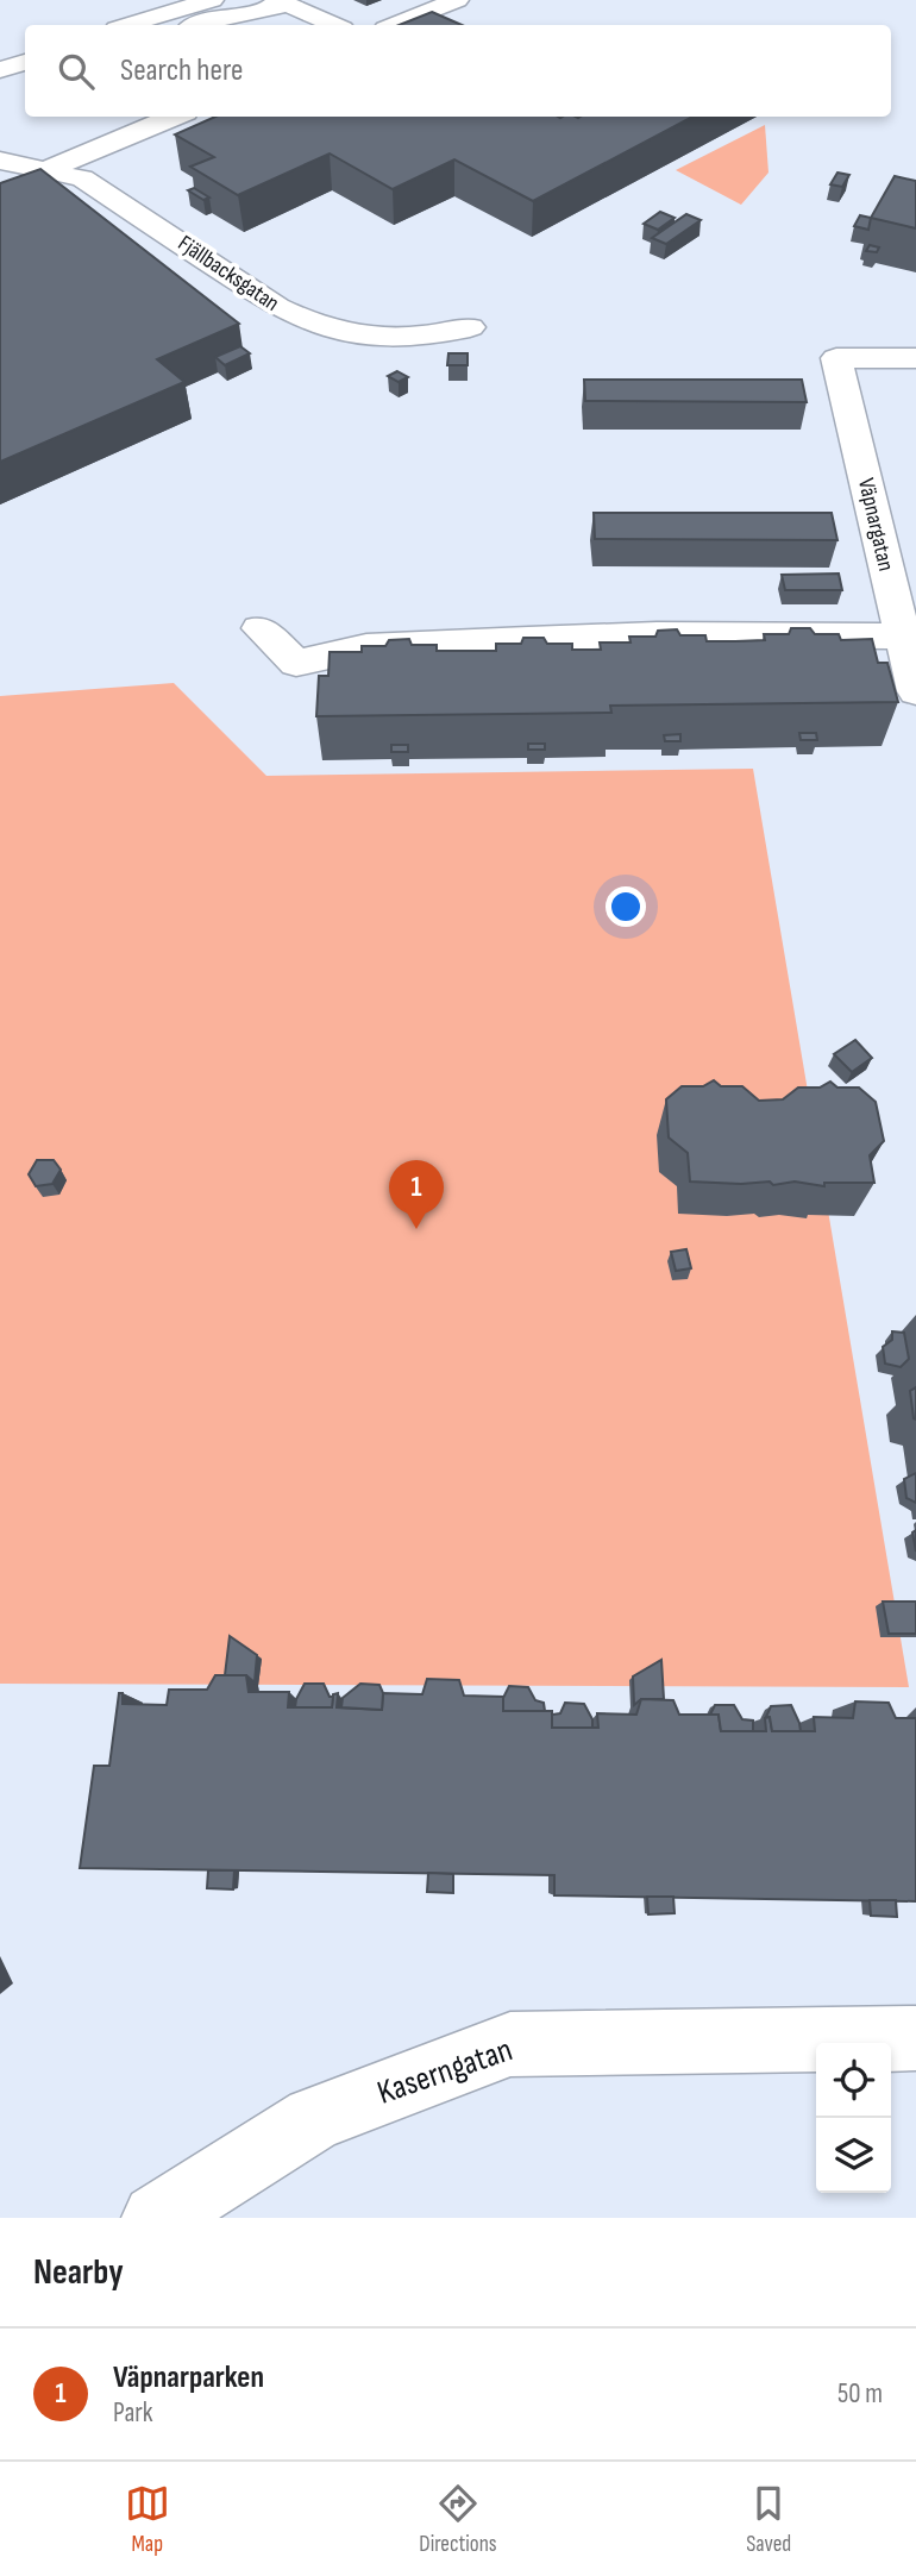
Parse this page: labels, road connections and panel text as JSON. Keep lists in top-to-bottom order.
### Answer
{
  "streets": {
    "street": ["Fjällbacksgatan", "Väpnargatan", "Kaserngatan"]
  },
  "page": {
    "search": "Search here",
    "pins": "1",
    "heading": "Nearby",
    "list": [
      {
        "mark": "1",
        "name": "Väpnarparken",
        "note": "Park",
        "value": "50 m"
      }
    ],
    "nav": ["Map", "Directions", "Saved"]
  }
}
